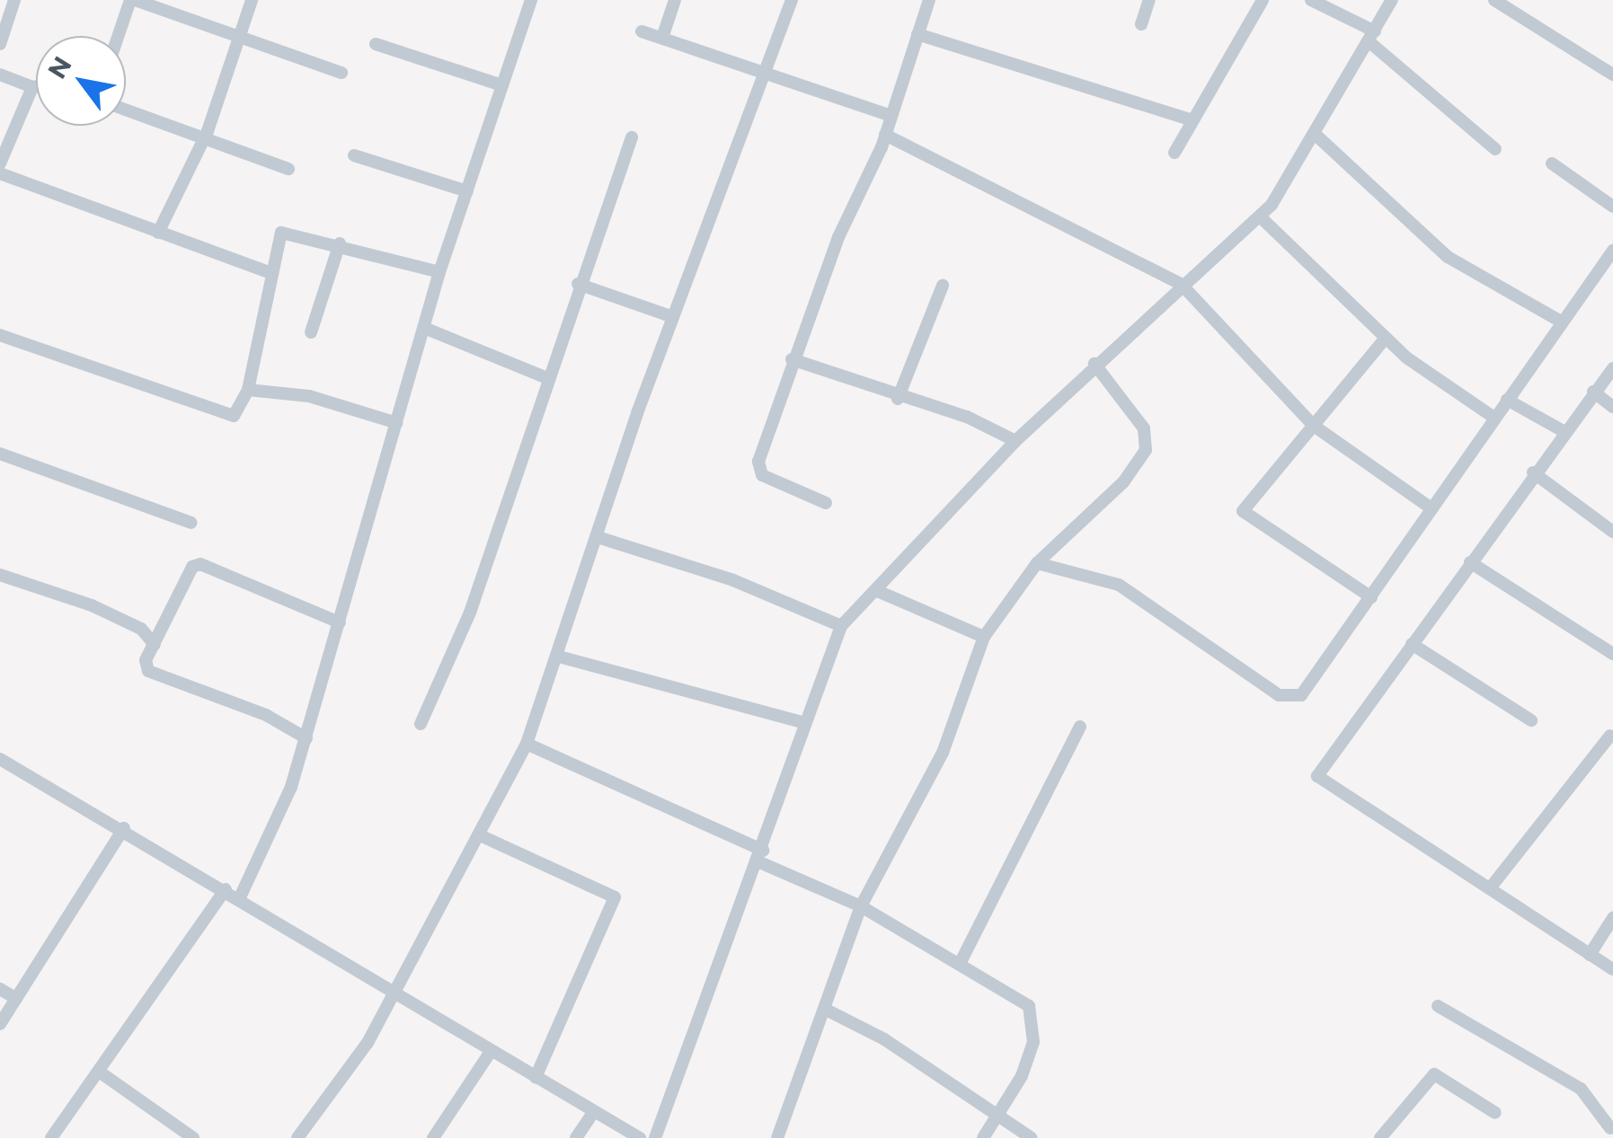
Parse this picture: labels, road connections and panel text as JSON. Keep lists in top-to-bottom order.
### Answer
{
  "north": "top left"
}
